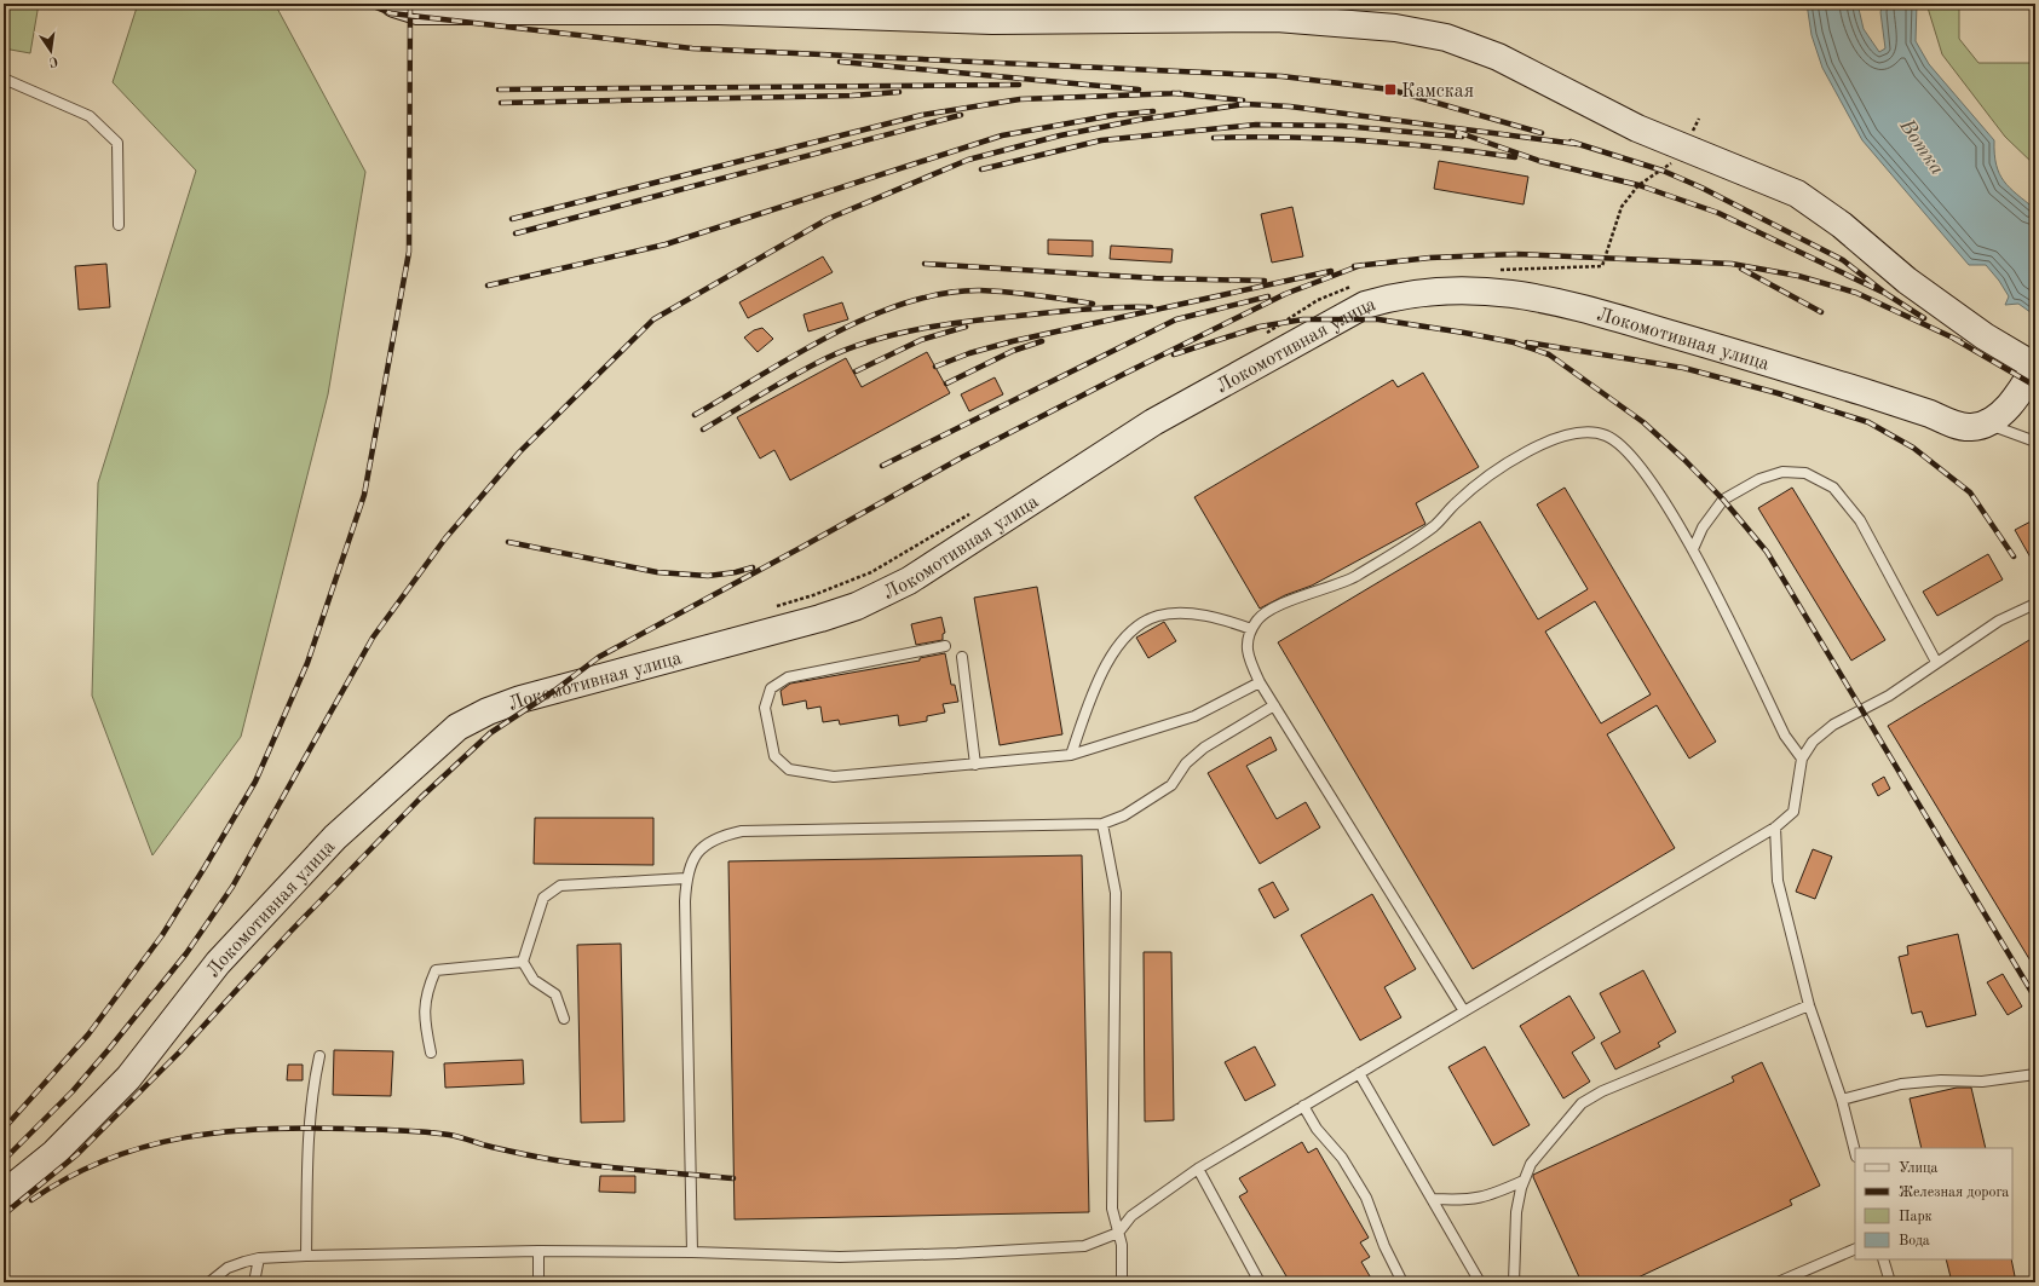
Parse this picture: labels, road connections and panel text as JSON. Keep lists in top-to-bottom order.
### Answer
{
  "streets": {
    "main road": ["Локомотивная улица"]
  },
  "water": ["Вотка"],
  "places": {
    "transit": ["Камская"]
  },
  "legend": [
    "Улица",
    "Железная дорога",
    "Парк",
    "Вода"
  ],
  "north": "bottom"
}
